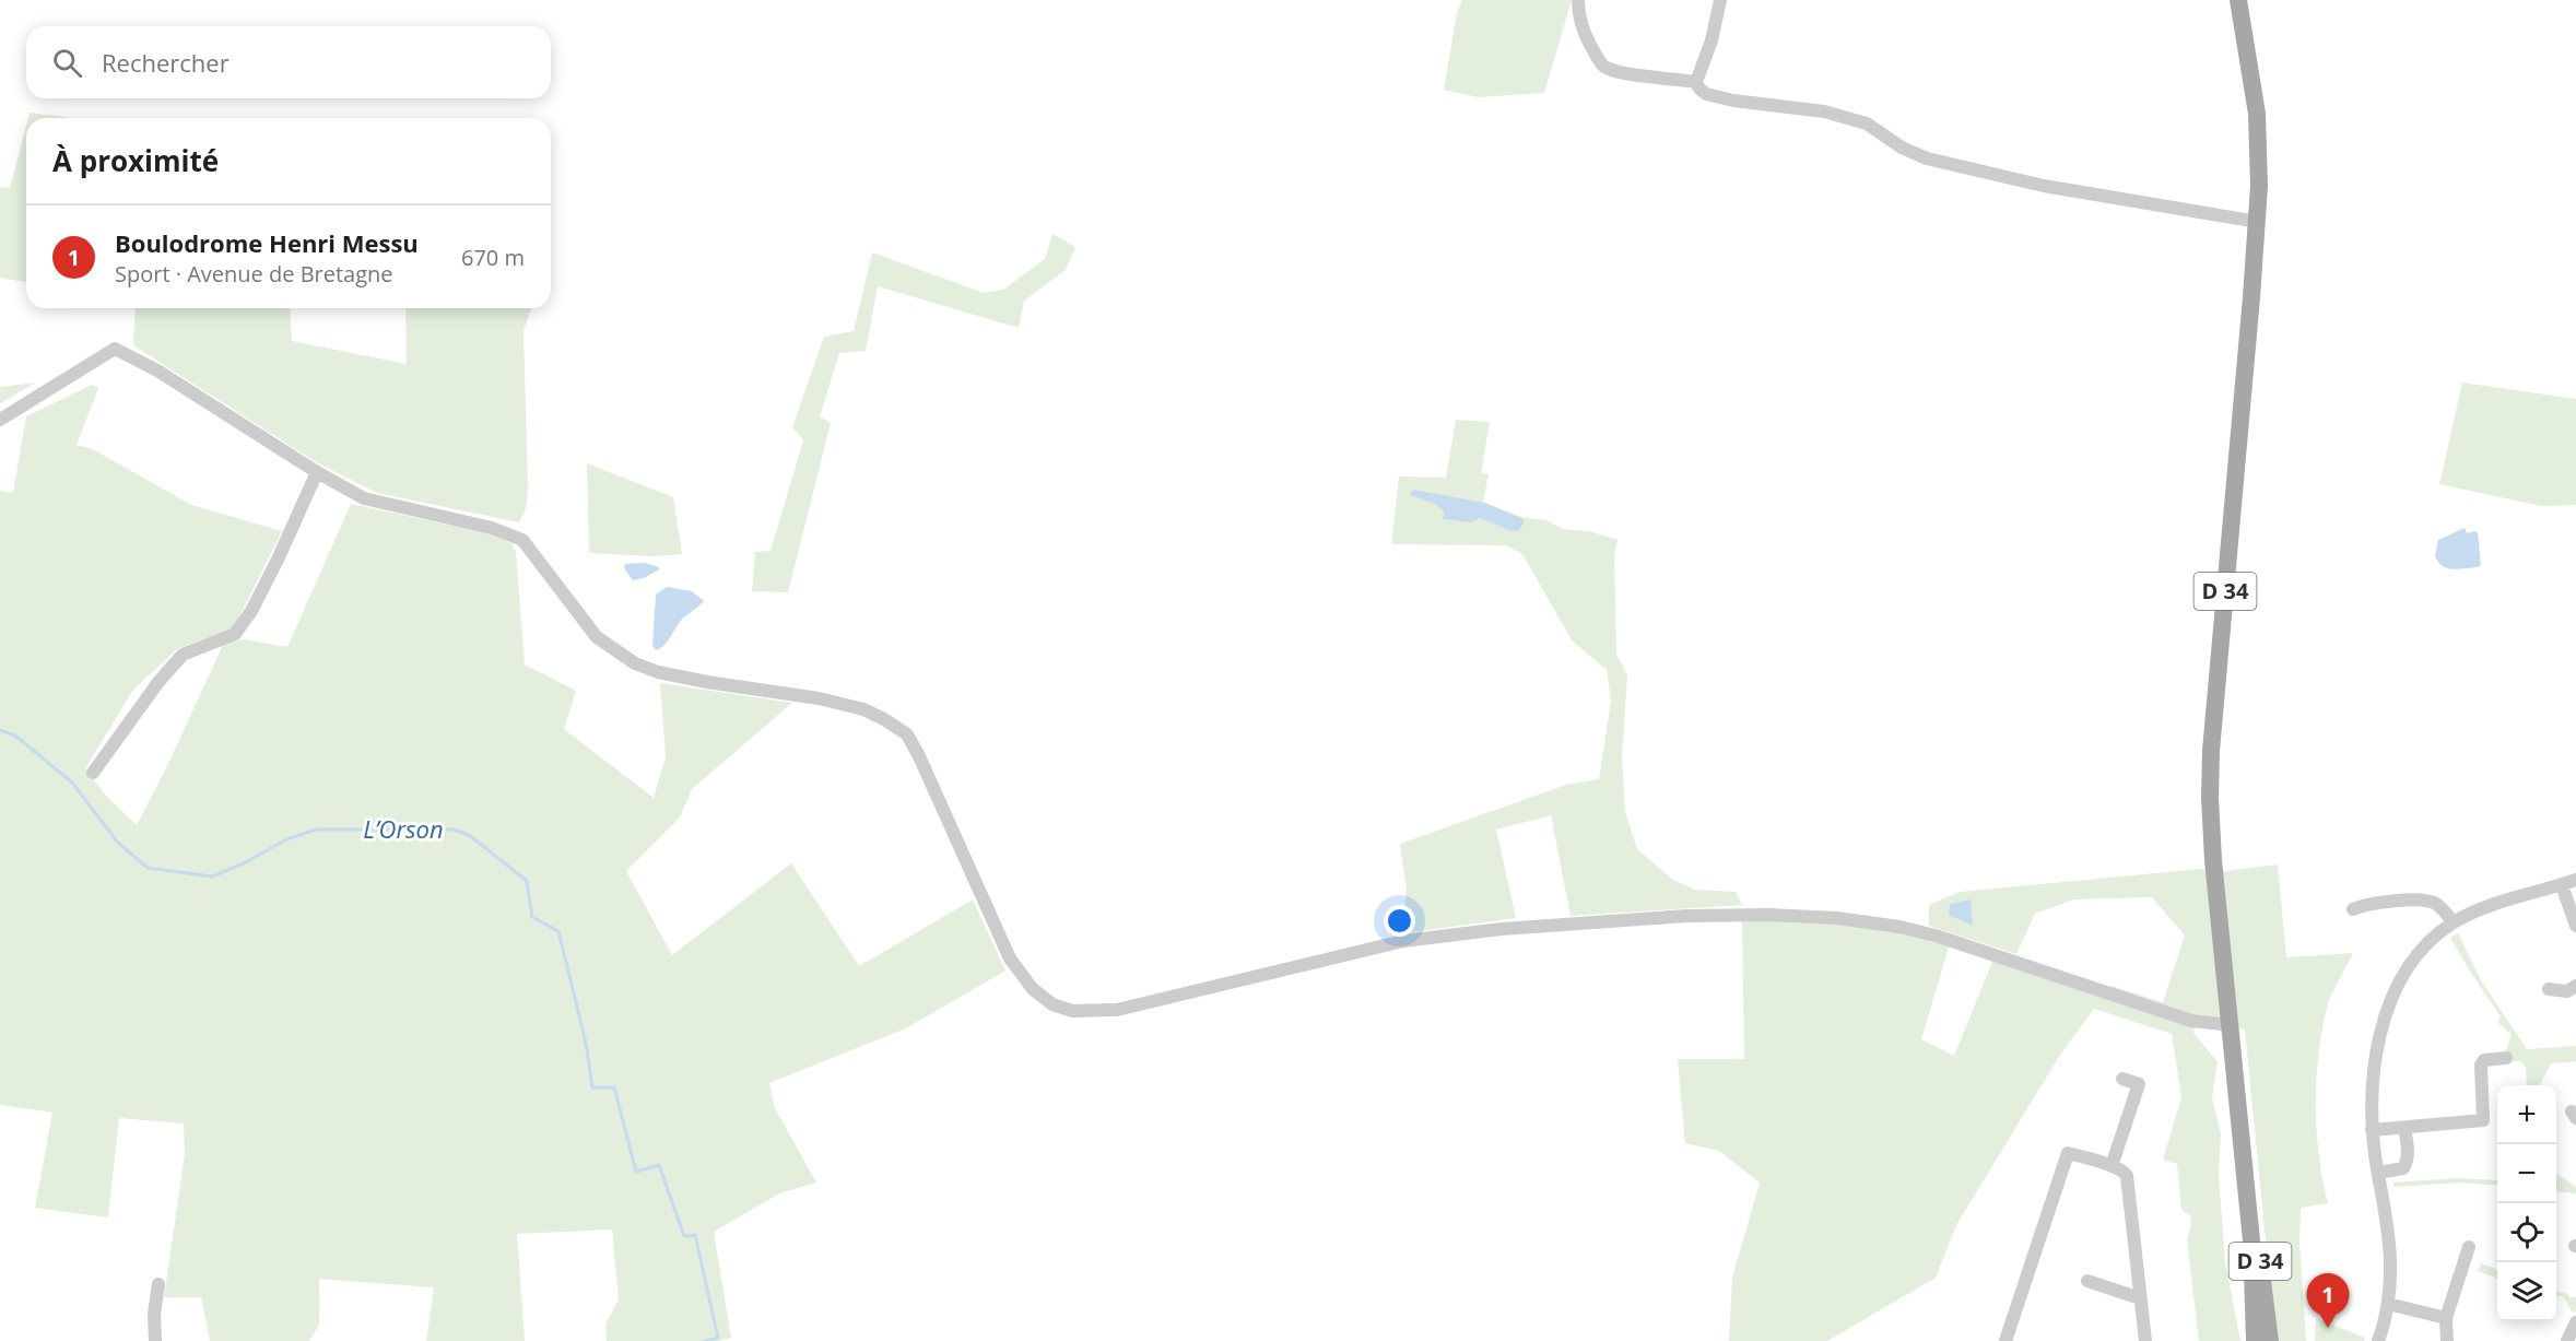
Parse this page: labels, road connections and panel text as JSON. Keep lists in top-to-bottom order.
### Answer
{
  "streets": {
    "main road": ["D 34"]
  },
  "water": ["L’Orson"],
  "page": {
    "search": "Rechercher",
    "heading": "À proximité",
    "list": [
      {
        "mark": "1",
        "name": "Boulodrome Henri Messu",
        "note": "Sport · Avenue de Bretagne",
        "value": "670 m"
      }
    ],
    "map_buttons": ["+", "−"],
    "pins": "1"
  }
}
